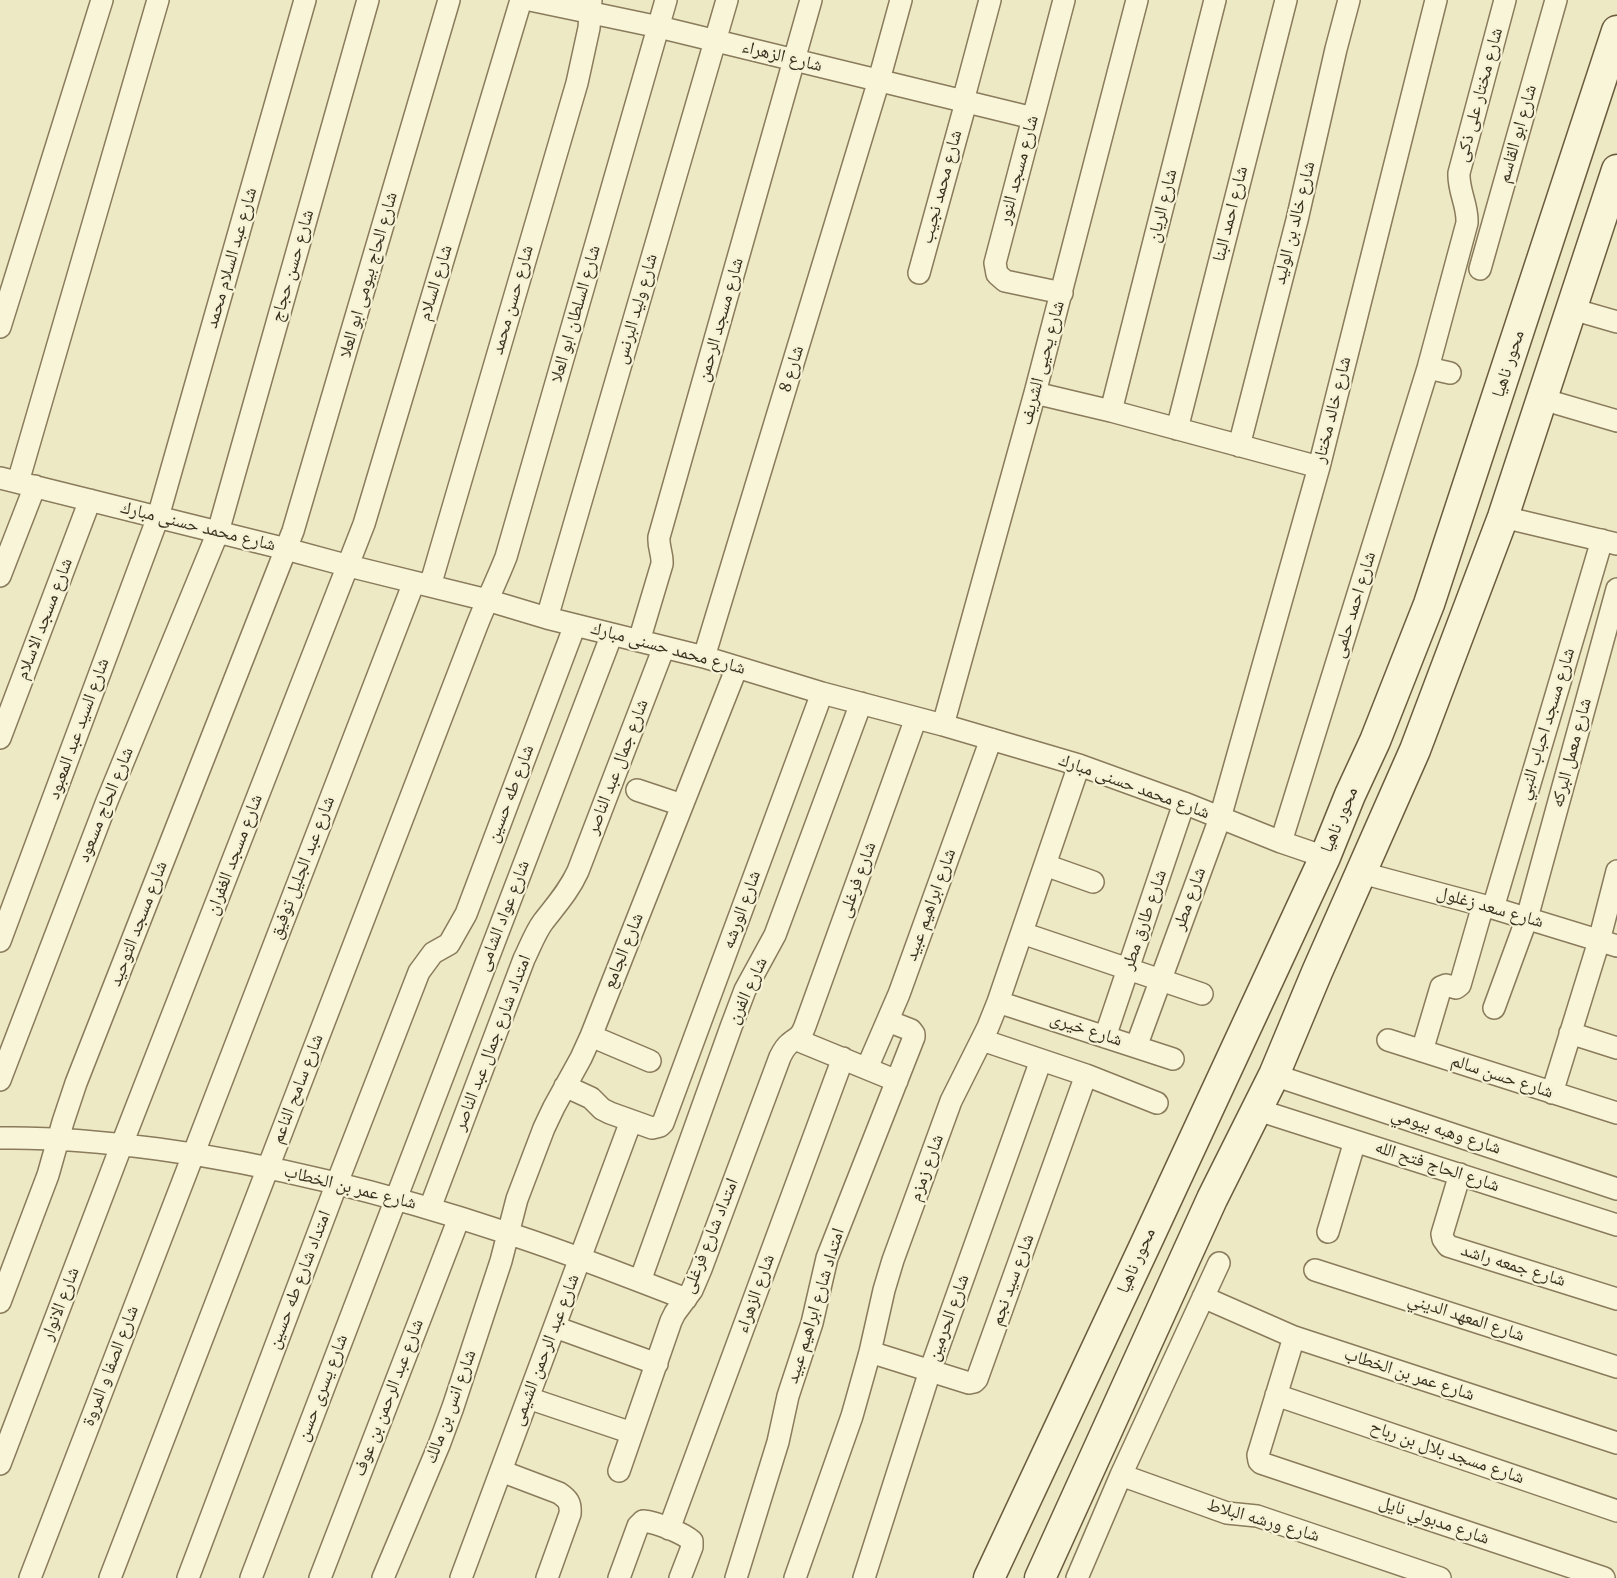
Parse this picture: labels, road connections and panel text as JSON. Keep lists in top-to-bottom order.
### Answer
{
  "streets": {
    "main road": ["محور ناهيا"],
    "street": [
      "شارع الزهراء",
      "شارع مختار على ذكى",
      "شارع ابو القاسم",
      "شارع مسجد النور",
      "شارع محمد نجيب",
      "شارع الريان",
      "شارع احمد البنا",
      "شارع خالد بن الوليد",
      "شارع عبد السلام محمد",
      "شارع حسن حجاج",
      "شارع الحاج بيومى ابو العلا",
      "شارع السلام",
      "شارع حسن محمد",
      "شارع وليد البرنس",
      "شارع السلطان ابو العلا",
      "شارع مسجد الرحمن",
      "شارع يحيى الشريف",
      "شارع 8",
      "شارع خالد مختار",
      "شارع محمد حسنى مبارك",
      "شارع احمد حلمى",
      "شارع مسجد الاسلام",
      "شارع مسجد احباب النبي",
      "شارع السيد عبد المعبود",
      "شارع معمل البركه",
      "شارع جمال عبد الناصر",
      "شارع طه حسين",
      "شارع الحاج مسعود",
      "شارع مسجد الغفران",
      "شارع عبد الجليل توفيق",
      "شارع فرغلى",
      "شارع مطر",
      "شارع ابراهيم عبيد",
      "شارع سعد زغلول",
      "شارع الورشه",
      "شارع عواد الشامى",
      "شارع طارق مطر",
      "شارع مسجد التوحيد",
      "شارع الجامع",
      "شارع الفرن",
      "شارع خيرى",
      "امتداد شارع جمال عبد الناصر",
      "شارع حسن سالم",
      "شارع سامح الناعم",
      "شارع وهبه بيومي",
      "شارع الحاج فتح الله",
      "شارع زمزم",
      "شارع عمر بن الخطاب",
      "امتداد شارع فرغلى",
      "شارع جمعه راشد",
      "امتداد شارع طه حسين",
      "شارع سيد نجم",
      "شارع الانوار",
      "امتداد شارع ابراهيم عبيد",
      "شارع الحرمين",
      "شارع المعهد الديني",
      "شارع عبد الرحمن الشيمى",
      "شارع الصفا و المروة",
      "شارع يسرى حسن",
      "شارع عبد الرحمن بن عوف",
      "شارع انس بن مالك",
      "شارع مسجد بلال بن رباح",
      "شارع ورشه البلاط",
      "شارع مدبولي نايل"
    ]
  },
  "crossings": [
    ["شارع الزهراء", "شارع مسجد النور"],
    ["شارع الزهراء", "شارع محمد نجيب"],
    ["شارع الزهراء", "شارع حسن محمد"],
    ["شارع الزهراء", "شارع وليد البرنس"],
    ["شارع الزهراء", "شارع السلطان ابو العلا"],
    ["شارع الزهراء", "شارع مسجد الرحمن"],
    ["شارع الزهراء", "شارع 8"],
    ["شارع مختار على ذكى", "شارع احمد حلمى"],
    ["شارع مسجد النور", "شارع يحيى الشريف"],
    ["شارع عبد السلام محمد", "شارع محمد حسنى مبارك"],
    ["شارع عبد السلام محمد", "شارع السيد عبد المعبود"],
    ["شارع حسن حجاج", "شارع محمد حسنى مبارك"],
    ["شارع حسن حجاج", "شارع الحاج مسعود"],
    ["شارع الحاج بيومى ابو العلا", "شارع محمد حسنى مبارك"],
    ["شارع الحاج بيومى ابو العلا", "شارع مسجد التوحيد"],
    ["شارع السلام", "شارع محمد حسنى مبارك"],
    ["شارع السلام", "شارع مسجد الغفران"],
    ["شارع حسن محمد", "شارع محمد حسنى مبارك"],
    ["شارع حسن محمد", "شارع عبد الجليل توفيق"],
    ["شارع وليد البرنس", "شارع محمد حسنى مبارك"],
    ["شارع السلطان ابو العلا", "شارع محمد حسنى مبارك"],
    ["شارع السلطان ابو العلا", "شارع سامح الناعم"],
    ["شارع مسجد الرحمن", "شارع محمد حسنى مبارك"],
    ["شارع يحيى الشريف", "شارع محمد حسنى مبارك"],
    ["محور ناهيا", "شارع محمد حسنى مبارك"],
    ["شارع 8", "شارع محمد حسنى مبارك"],
    ["شارع خالد مختار", "شارع محمد حسنى مبارك"],
    ["شارع خالد مختار", "شارع مطر"],
    ["شارع محمد حسنى مبارك", "شارع احمد حلمى"],
    ["شارع محمد حسنى مبارك", "شارع مسجد الاسلام"],
    ["شارع محمد حسنى مبارك", "شارع السيد عبد المعبود"],
    ["شارع محمد حسنى مبارك", "شارع جمال عبد الناصر"],
    ["شارع محمد حسنى مبارك", "شارع طه حسين"],
    ["شارع محمد حسنى مبارك", "شارع الحاج مسعود"],
    ["شارع محمد حسنى مبارك", "شارع مسجد الغفران"],
    ["شارع محمد حسنى مبارك", "شارع عبد الجليل توفيق"],
    ["شارع محمد حسنى مبارك", "شارع فرغلى"],
    ["شارع محمد حسنى مبارك", "شارع مطر"],
    ["شارع محمد حسنى مبارك", "شارع ابراهيم عبيد"],
    ["شارع محمد حسنى مبارك", "شارع الورشه"],
    ["شارع محمد حسنى مبارك", "شارع عواد الشامى"],
    ["شارع محمد حسنى مبارك", "شارع طارق مطر"],
    ["شارع محمد حسنى مبارك", "شارع مسجد التوحيد"],
    ["شارع محمد حسنى مبارك", "شارع الجامع"],
    ["شارع محمد حسنى مبارك", "شارع الفرن"],
    ["شارع محمد حسنى مبارك", "شارع سامح الناعم"],
    ["شارع محمد حسنى مبارك", "شارع زمزم"],
    ["شارع مسجد احباب النبي", "شارع سعد زغلول"],
    ["شارع مسجد احباب النبي", "شارع حسن سالم"],
    ["شارع معمل البركه", "شارع سعد زغلول"],
    ["شارع جمال عبد الناصر", "امتداد شارع جمال عبد الناصر"],
    ["شارع طه حسين", "امتداد شارع طه حسين"],
    ["شارع مسجد الغفران", "شارع عمر بن الخطاب"],
    ["شارع مسجد الغفران", "شارع الانوار"],
    ["شارع عبد الجليل توفيق", "شارع عمر بن الخطاب"],
    ["شارع عبد الجليل توفيق", "شارع الصفا و المروة"],
    ["شارع فرغلى", "امتداد شارع فرغلى"],
    ["شارع مطر", "شارع خيرى"],
    ["شارع ابراهيم عبيد", "امتداد شارع ابراهيم عبيد"],
    ["شارع الورشه", "شارع عبد الرحمن الشيمى"],
    ["شارع عواد الشامى", "شارع عمر بن الخطاب"],
    ["شارع عواد الشامى", "شارع يسرى حسن"],
    ["شارع طارق مطر", "شارع خيرى"],
    ["شارع مسجد التوحيد", "شارع عمر بن الخطاب"],
    ["شارع الجامع", "شارع عمر بن الخطاب"],
    ["شارع الجامع", "شارع انس بن مالك"],
    ["شارع الفرن", "شارع عمر بن الخطاب"],
    ["شارع خيرى", "شارع زمزم"],
    ["امتداد شارع جمال عبد الناصر", "شارع عمر بن الخطاب"],
    ["شارع سامح الناعم", "شارع عمر بن الخطاب"],
    ["شارع الحاج فتح الله", "شارع جمعه راشد"],
    ["شارع زمزم", "شارع سيد نجم"],
    ["شارع عمر بن الخطاب", "امتداد شارع فرغلى"],
    ["شارع عمر بن الخطاب", "امتداد شارع طه حسين"],
    ["شارع عمر بن الخطاب", "شارع الانوار"],
    ["شارع عمر بن الخطاب", "شارع عبد الرحمن الشيمى"],
    ["شارع عمر بن الخطاب", "شارع الصفا و المروة"],
    ["شارع عمر بن الخطاب", "شارع يسرى حسن"],
    ["شارع عمر بن الخطاب", "شارع عبد الرحمن بن عوف"],
    ["شارع عمر بن الخطاب", "شارع انس بن مالك"],
    ["شارع سيد نجم", "شارع الحرمين"],
    ["شارع مسجد بلال بن رباح", "شارع مدبولي نايل"]
  ]
}
